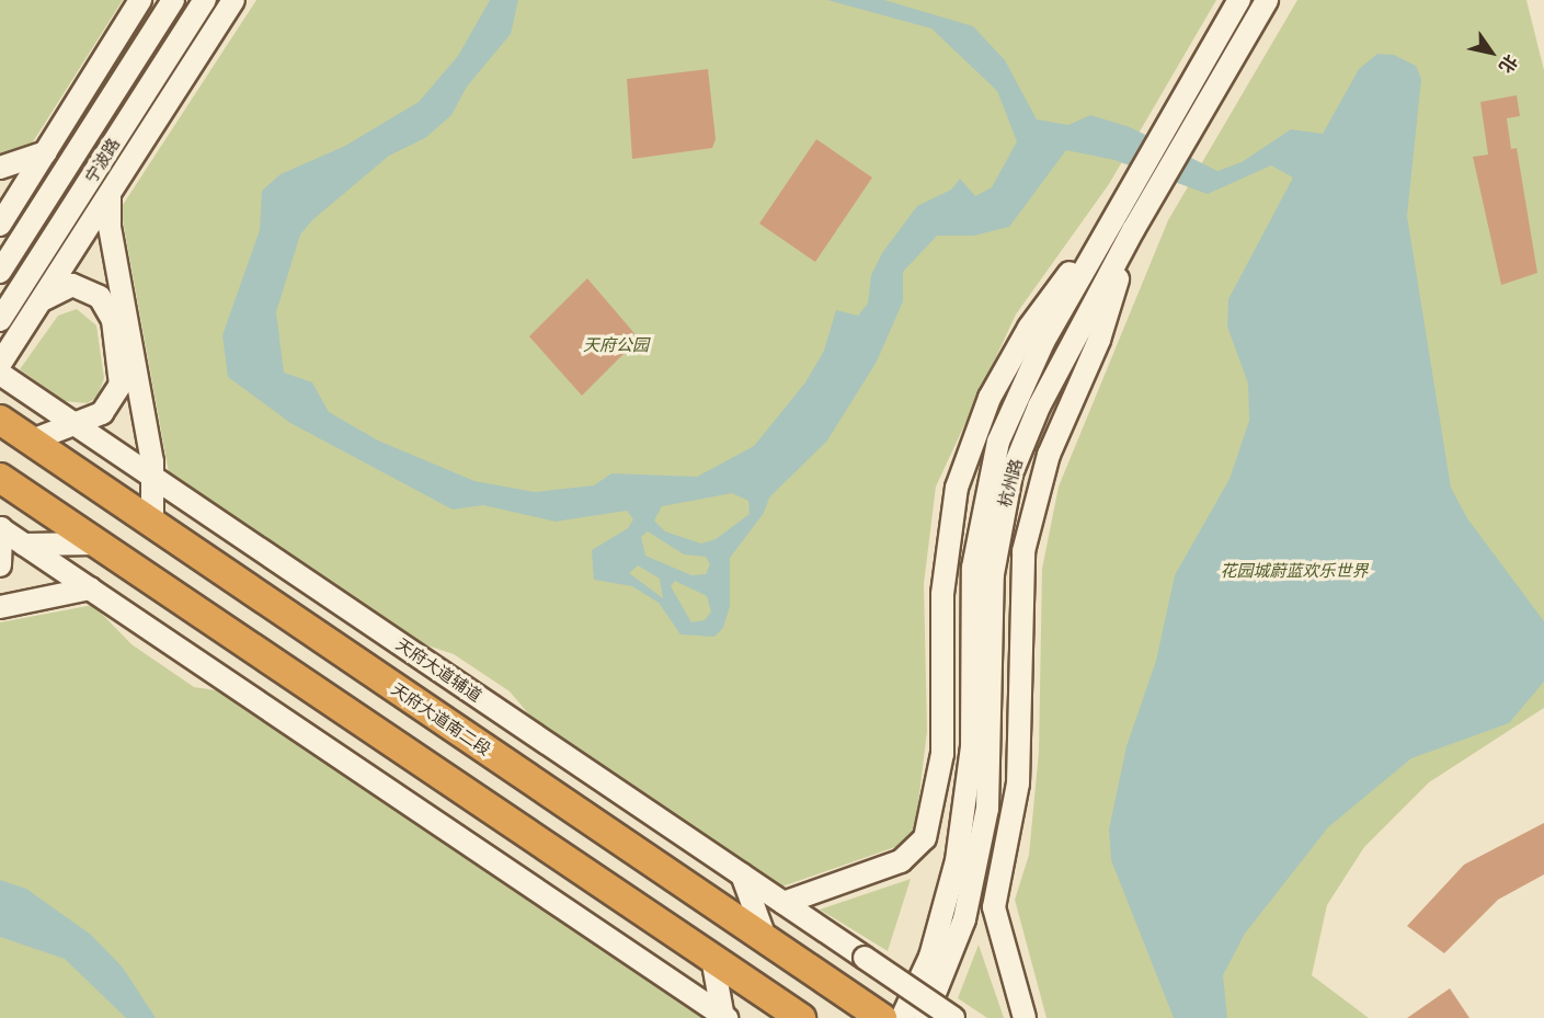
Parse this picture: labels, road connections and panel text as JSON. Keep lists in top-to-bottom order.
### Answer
{
  "streets": {
    "highway": ["天府大道南二段"],
    "main road": ["宁波路", "杭州路", "天府大道辅道"]
  },
  "parks": ["天府公园", "花园城蔚蓝欢乐世界"],
  "north": "bottom right"
}
